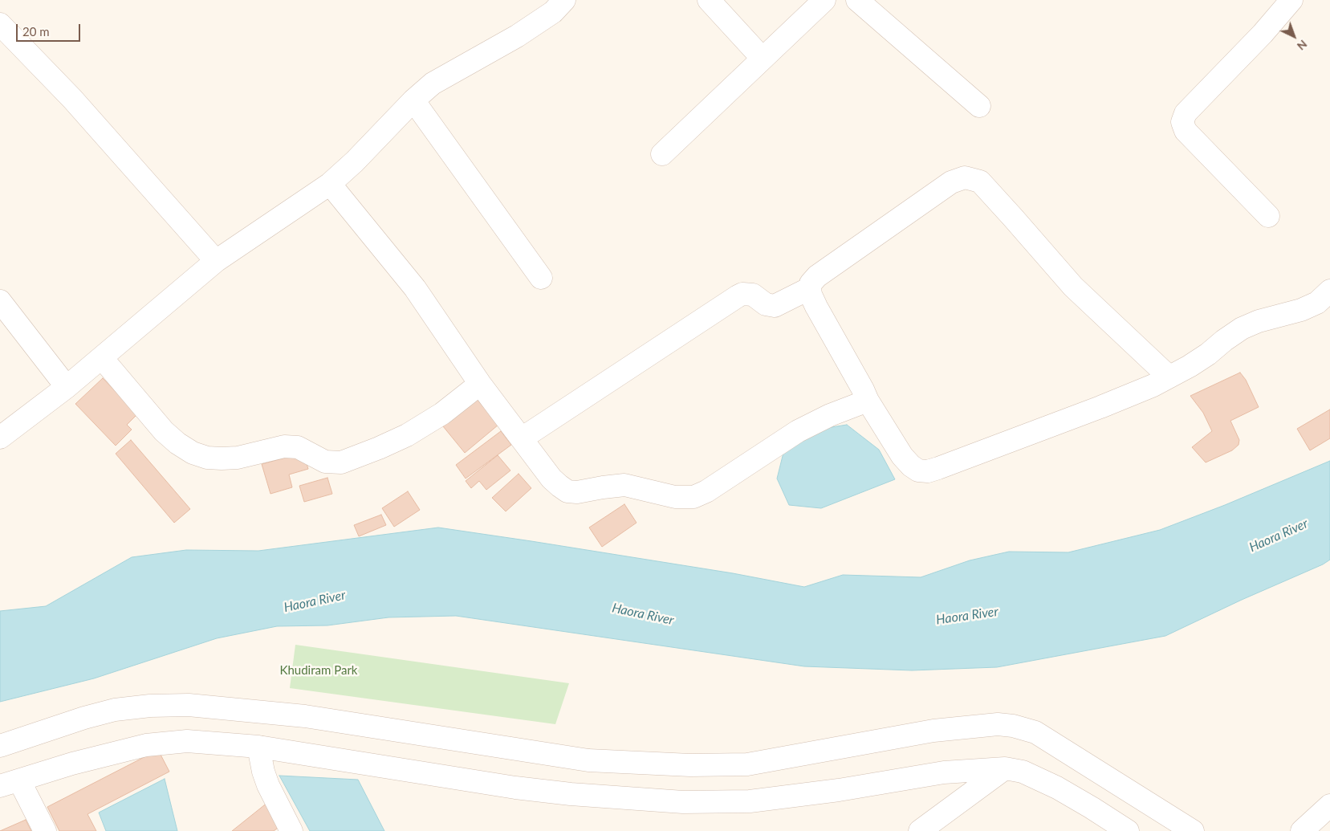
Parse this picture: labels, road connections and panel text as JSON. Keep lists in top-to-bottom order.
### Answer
{
  "water": ["Haora River"],
  "parks": ["Khudiram Park"],
  "scale_bar": "20 m",
  "north": "bottom right"
}
